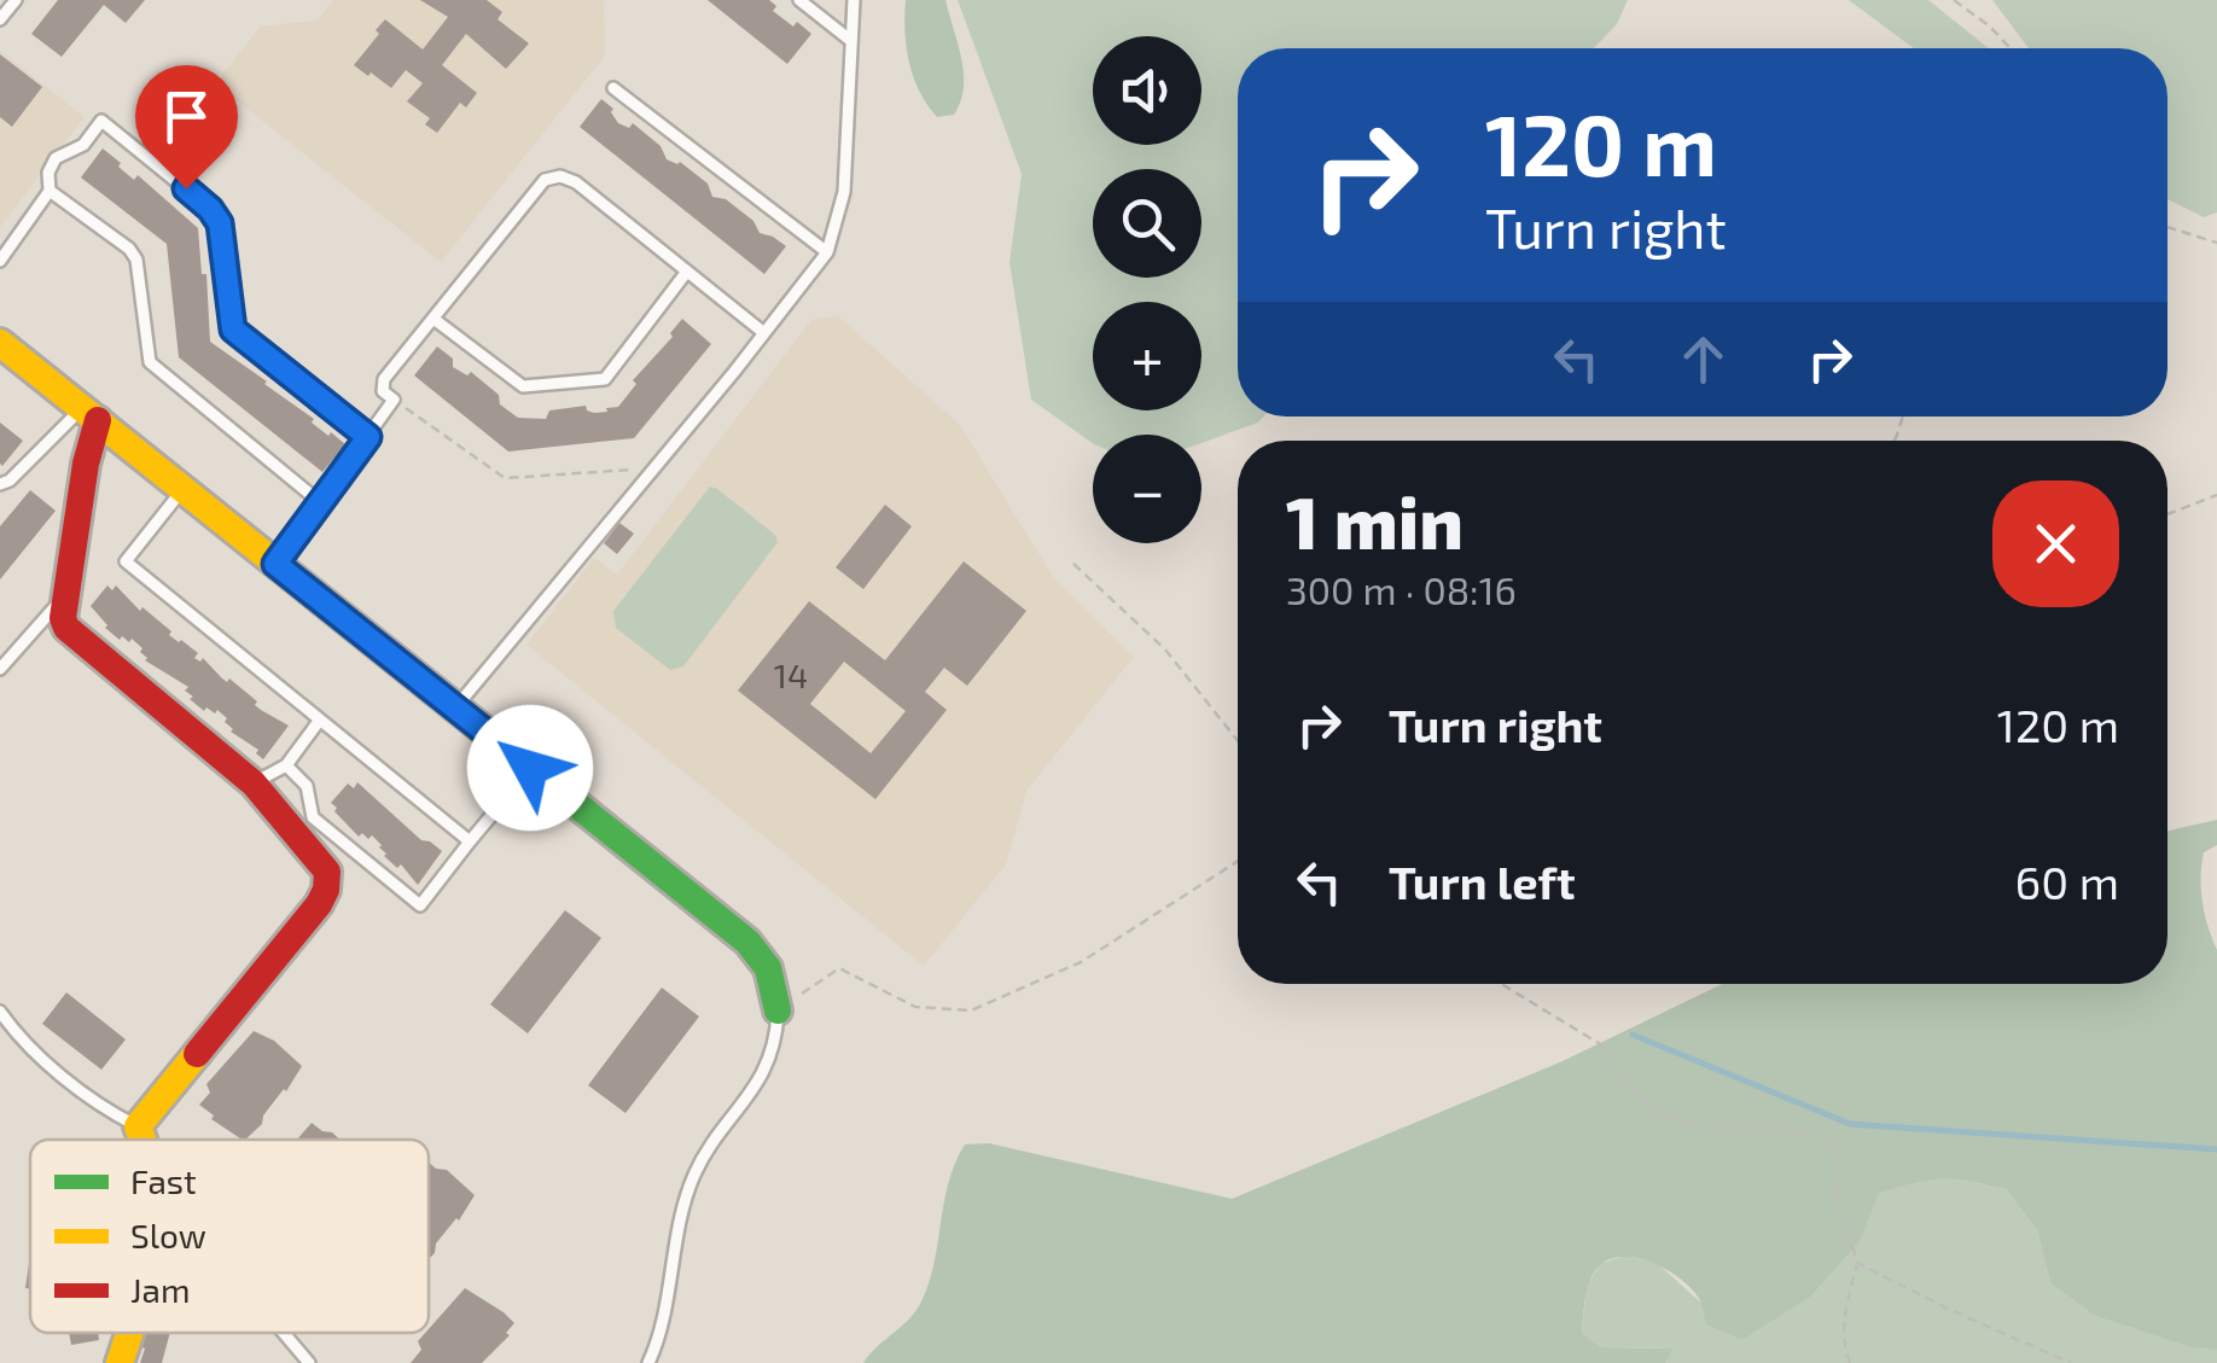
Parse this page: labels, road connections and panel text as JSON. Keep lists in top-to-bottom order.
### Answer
{
  "house_numbers": ["14"],
  "legend": ["Fast", "Slow", "Jam"],
  "page": {
    "map_buttons": ["+", "−"],
    "turn": ["120 m", "Turn right"],
    "heading": ["1 min", "300 m · 08:16"],
    "list": [
      {
        "name": "Turn right",
        "value": "120 m"
      },
      {
        "name": "Turn left",
        "value": "60 m"
      }
    ]
  }
}
